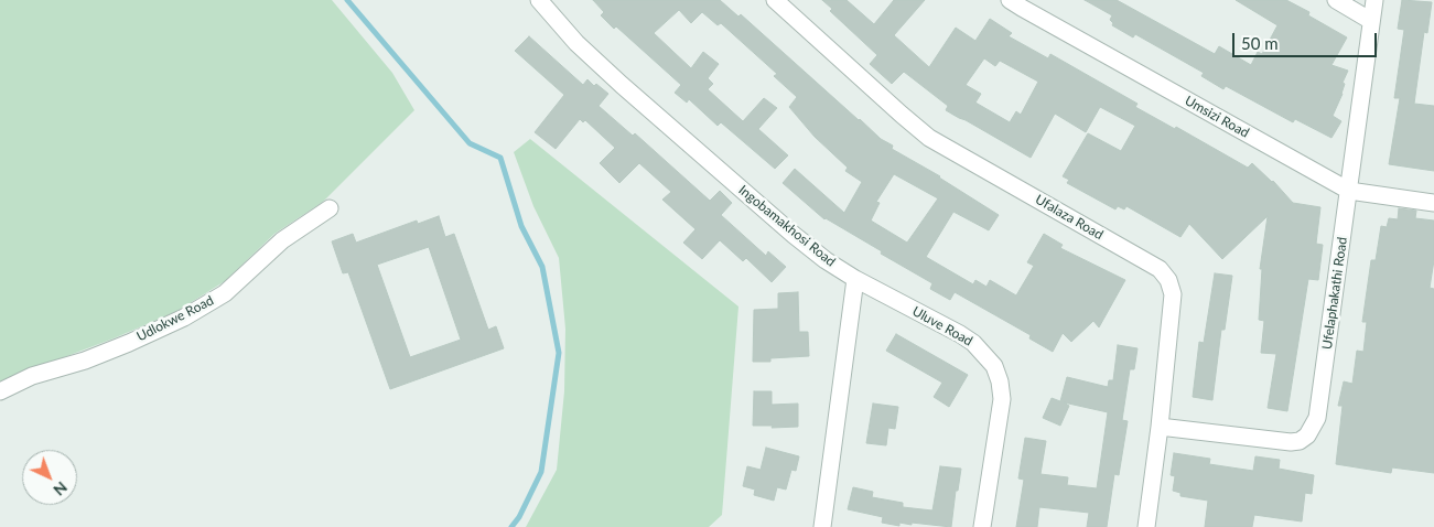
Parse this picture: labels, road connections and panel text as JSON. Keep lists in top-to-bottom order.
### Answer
{
  "streets": {
    "street": [
      "Umsizi Road",
      "Ufalaza Road",
      "Ingobamakhosi Road",
      "Ufelaphakathi Road",
      "Udlokwe Road",
      "Uluve Road"
    ]
  },
  "crossings": [
    ["Umsizi Road", "Ufelaphakathi Road"],
    ["Ufalaza Road", "Ufelaphakathi Road"],
    ["Ingobamakhosi Road", "Uluve Road"]
  ],
  "scale_bar": "50 m",
  "north": "bottom right"
}
